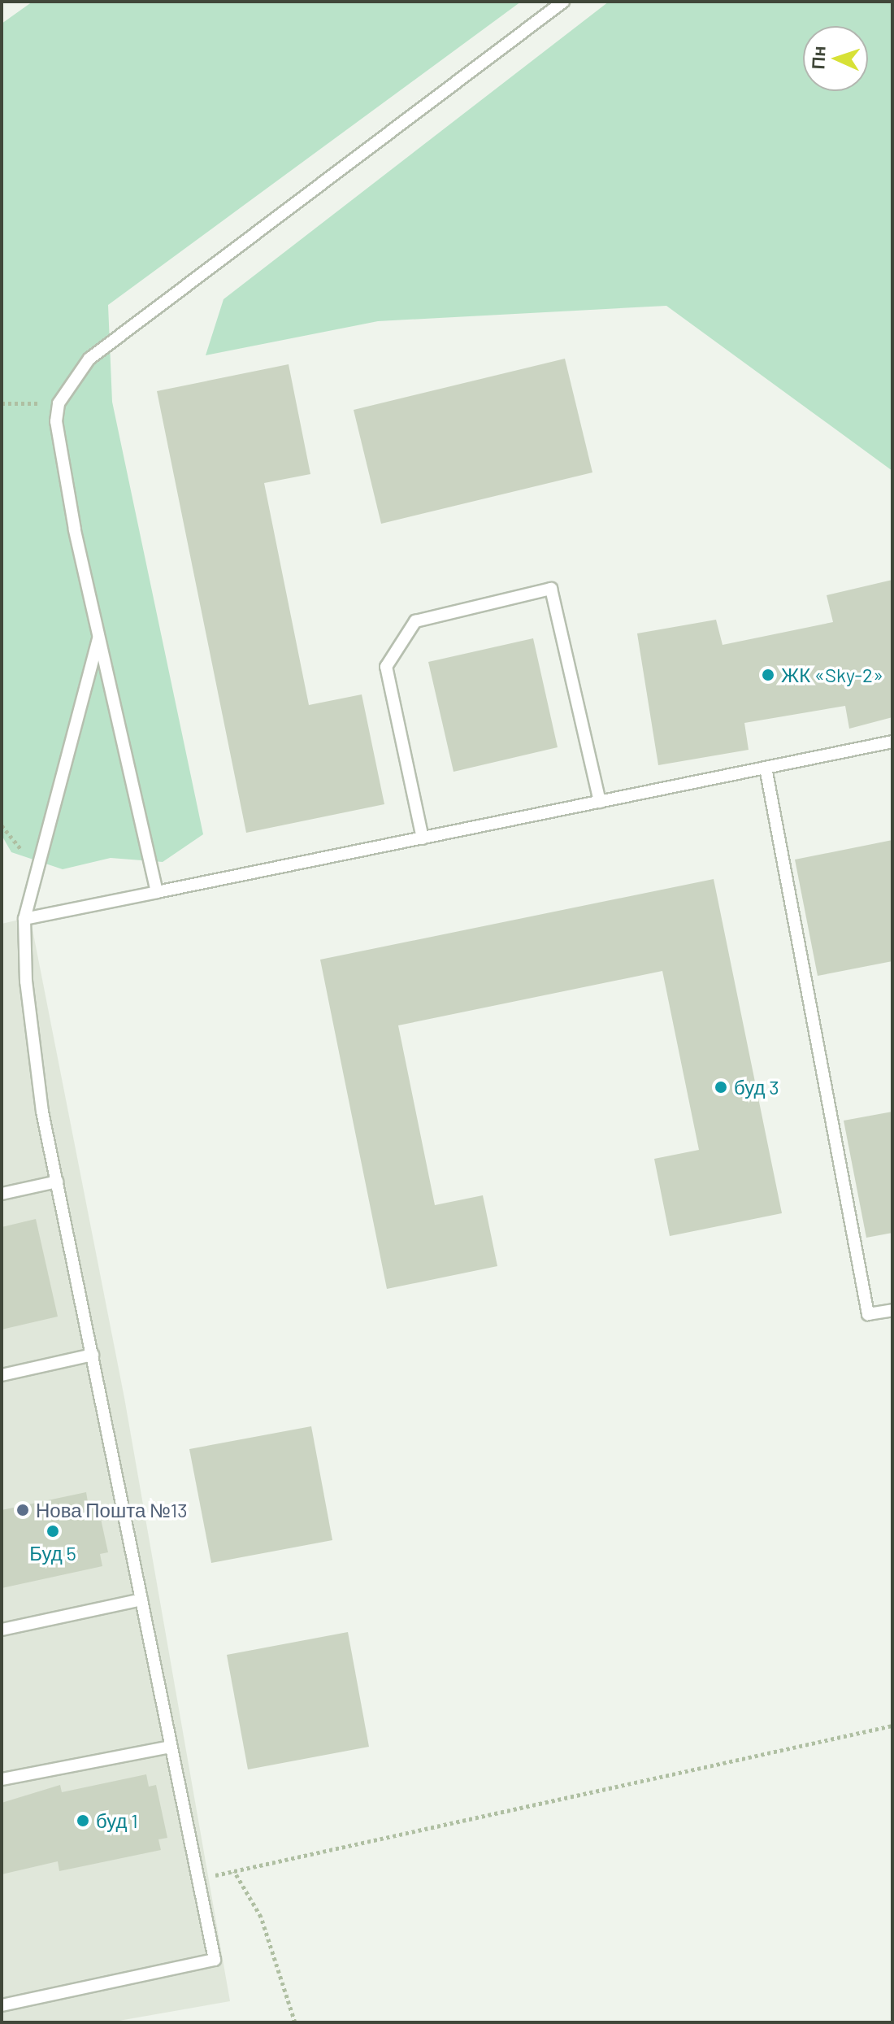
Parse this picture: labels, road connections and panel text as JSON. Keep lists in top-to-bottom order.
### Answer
{
  "places": [
    "ЖК «Sky-2»",
    "буд 3",
    "Нова Пошта №13",
    "Буд 5",
    "буд 1"
  ],
  "north": "left"
}
